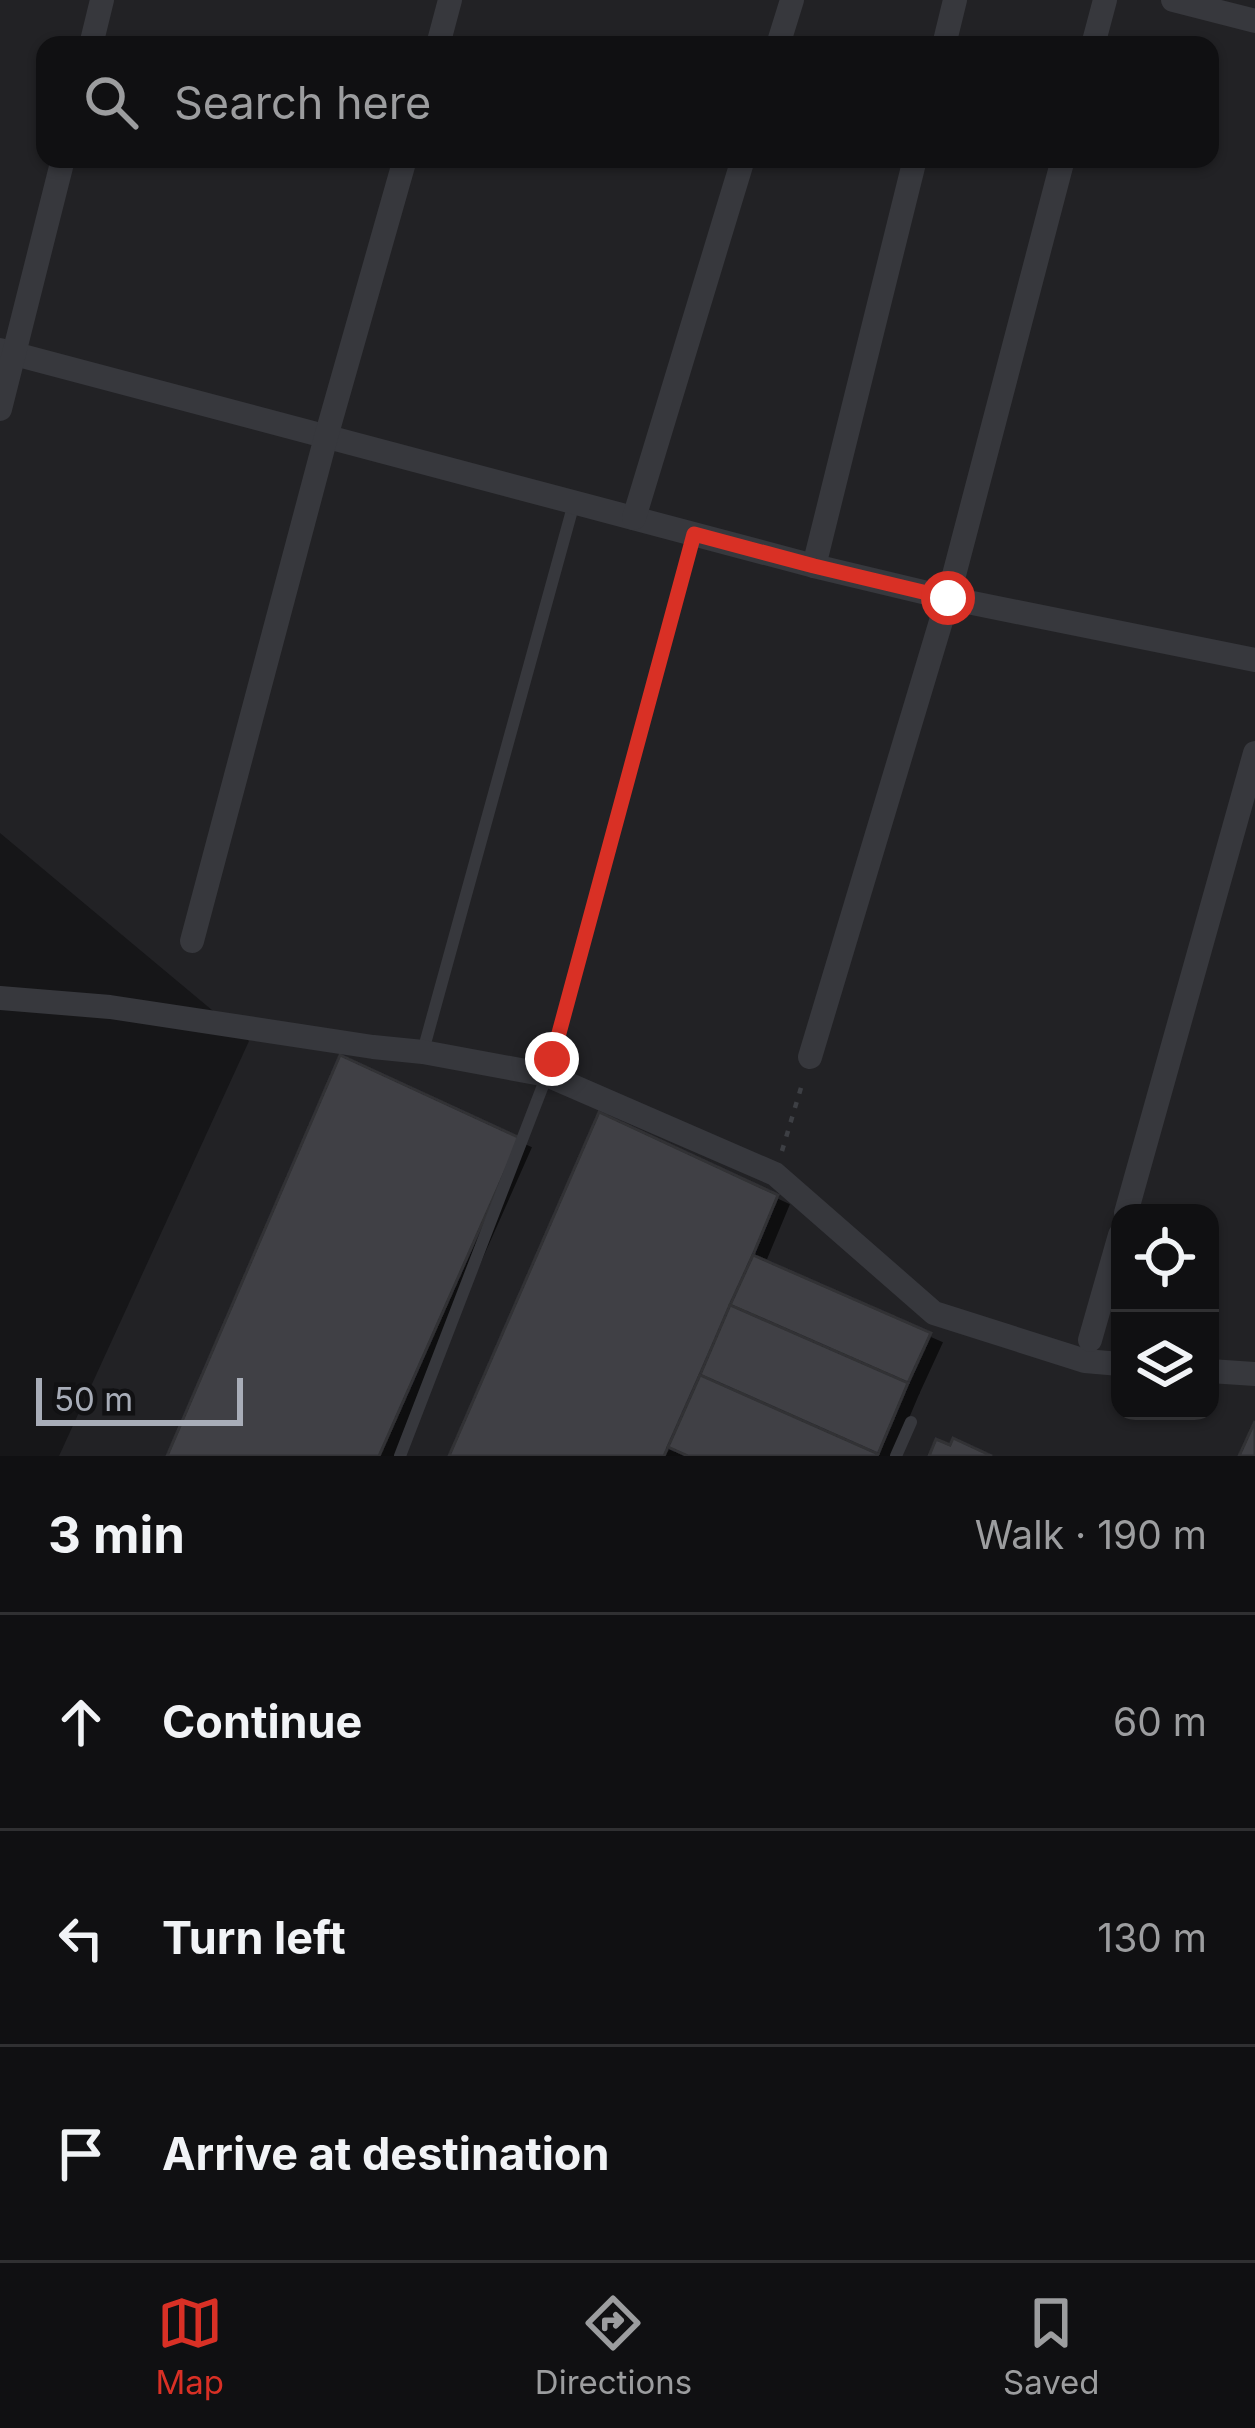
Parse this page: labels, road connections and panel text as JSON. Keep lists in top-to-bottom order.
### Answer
{
  "scale_bar": "50 m",
  "page": {
    "search": "Search here",
    "scale": "50 m",
    "heading": ["3 min", "Walk · 190 m"],
    "list": [
      ["Continue", "60 m"],
      ["Turn left", "130 m"],
      "Arrive at destination"
    ],
    "nav": ["Map", "Directions", "Saved"]
  }
}
